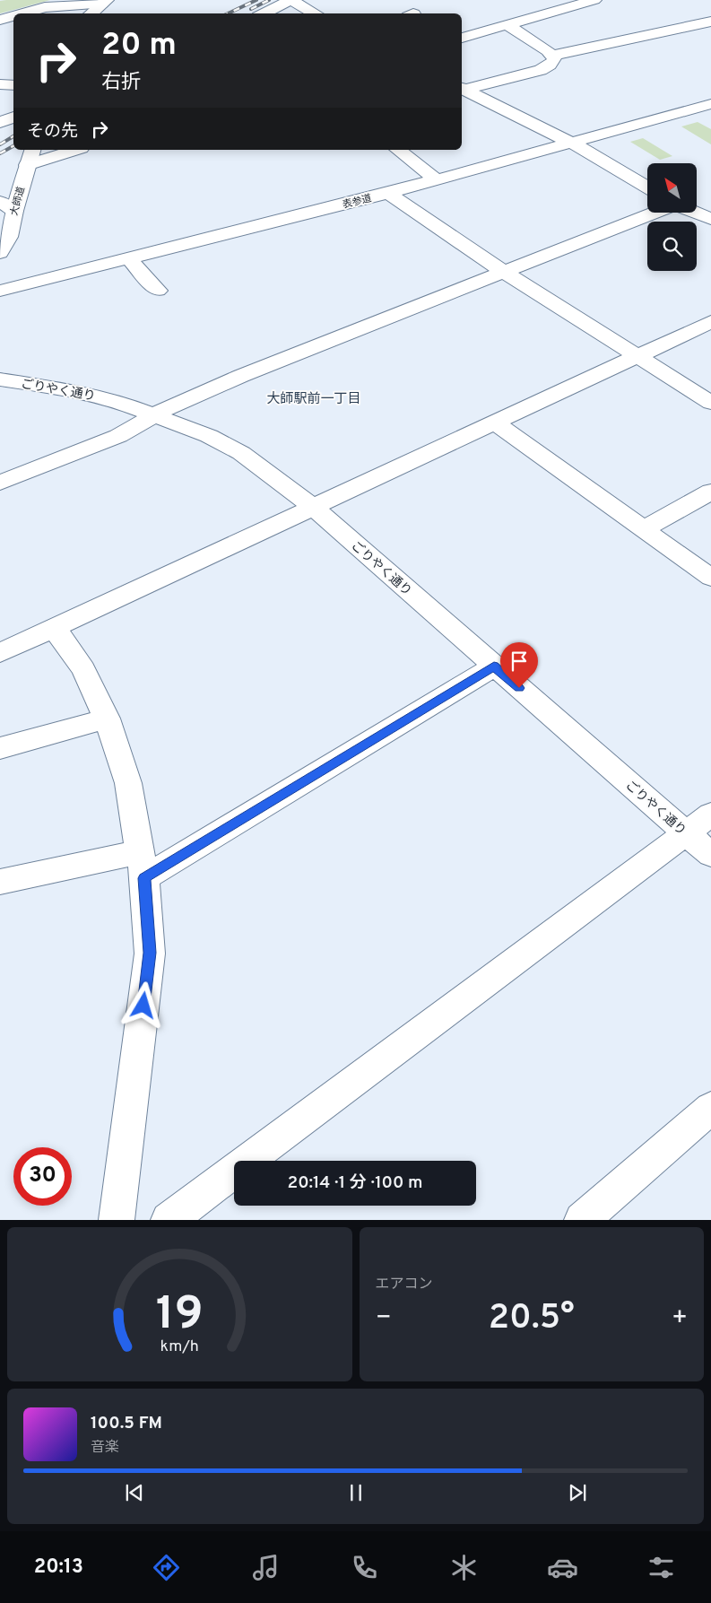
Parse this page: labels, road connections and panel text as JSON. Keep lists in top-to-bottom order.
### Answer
{
  "streets": {
    "main road": ["大師道", "表参道", "ごりやく通り"]
  },
  "districts": ["大師駅前一丁目"],
  "north": "top left",
  "page": {
    "turn": ["20 m", "右折"],
    "then": "その先",
    "limit": "30",
    "trip": "20:14 · 1 分 · 100 m",
    "tile": "エアコン",
    "heat": ["−", "20.5°", "+"],
    "song": ["100.5 FM", "音楽"],
    "tabs": "20:13",
    "gauge": ["19", "km/h"]
  }
}
